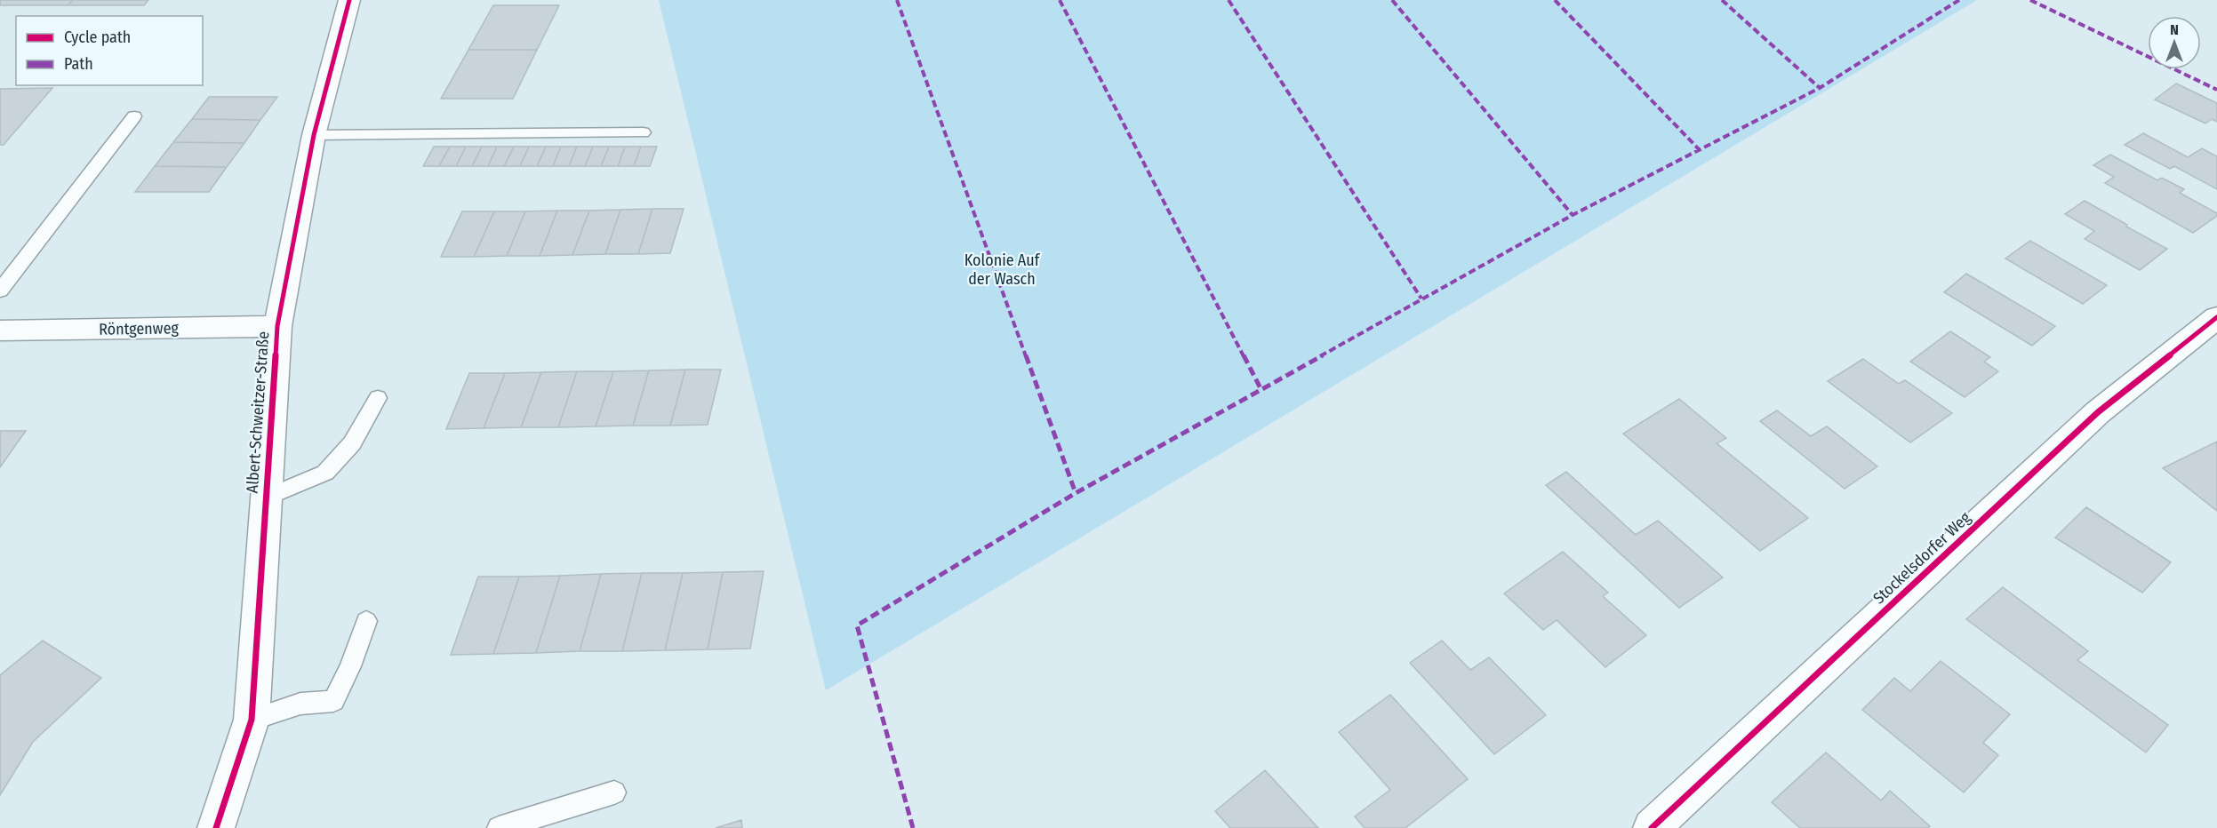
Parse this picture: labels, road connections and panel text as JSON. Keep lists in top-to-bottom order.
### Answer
{
  "streets": {
    "street": ["Röntgenweg", "Albert-Schweitzer-Straße", "Stockelsdorfer Weg"]
  },
  "crossings": [
    ["Röntgenweg", "Albert-Schweitzer-Straße"]
  ],
  "parks": ["Kolonie Auf der Wasch"],
  "legend": ["Cycle path", "Path"],
  "north": "top"
}
